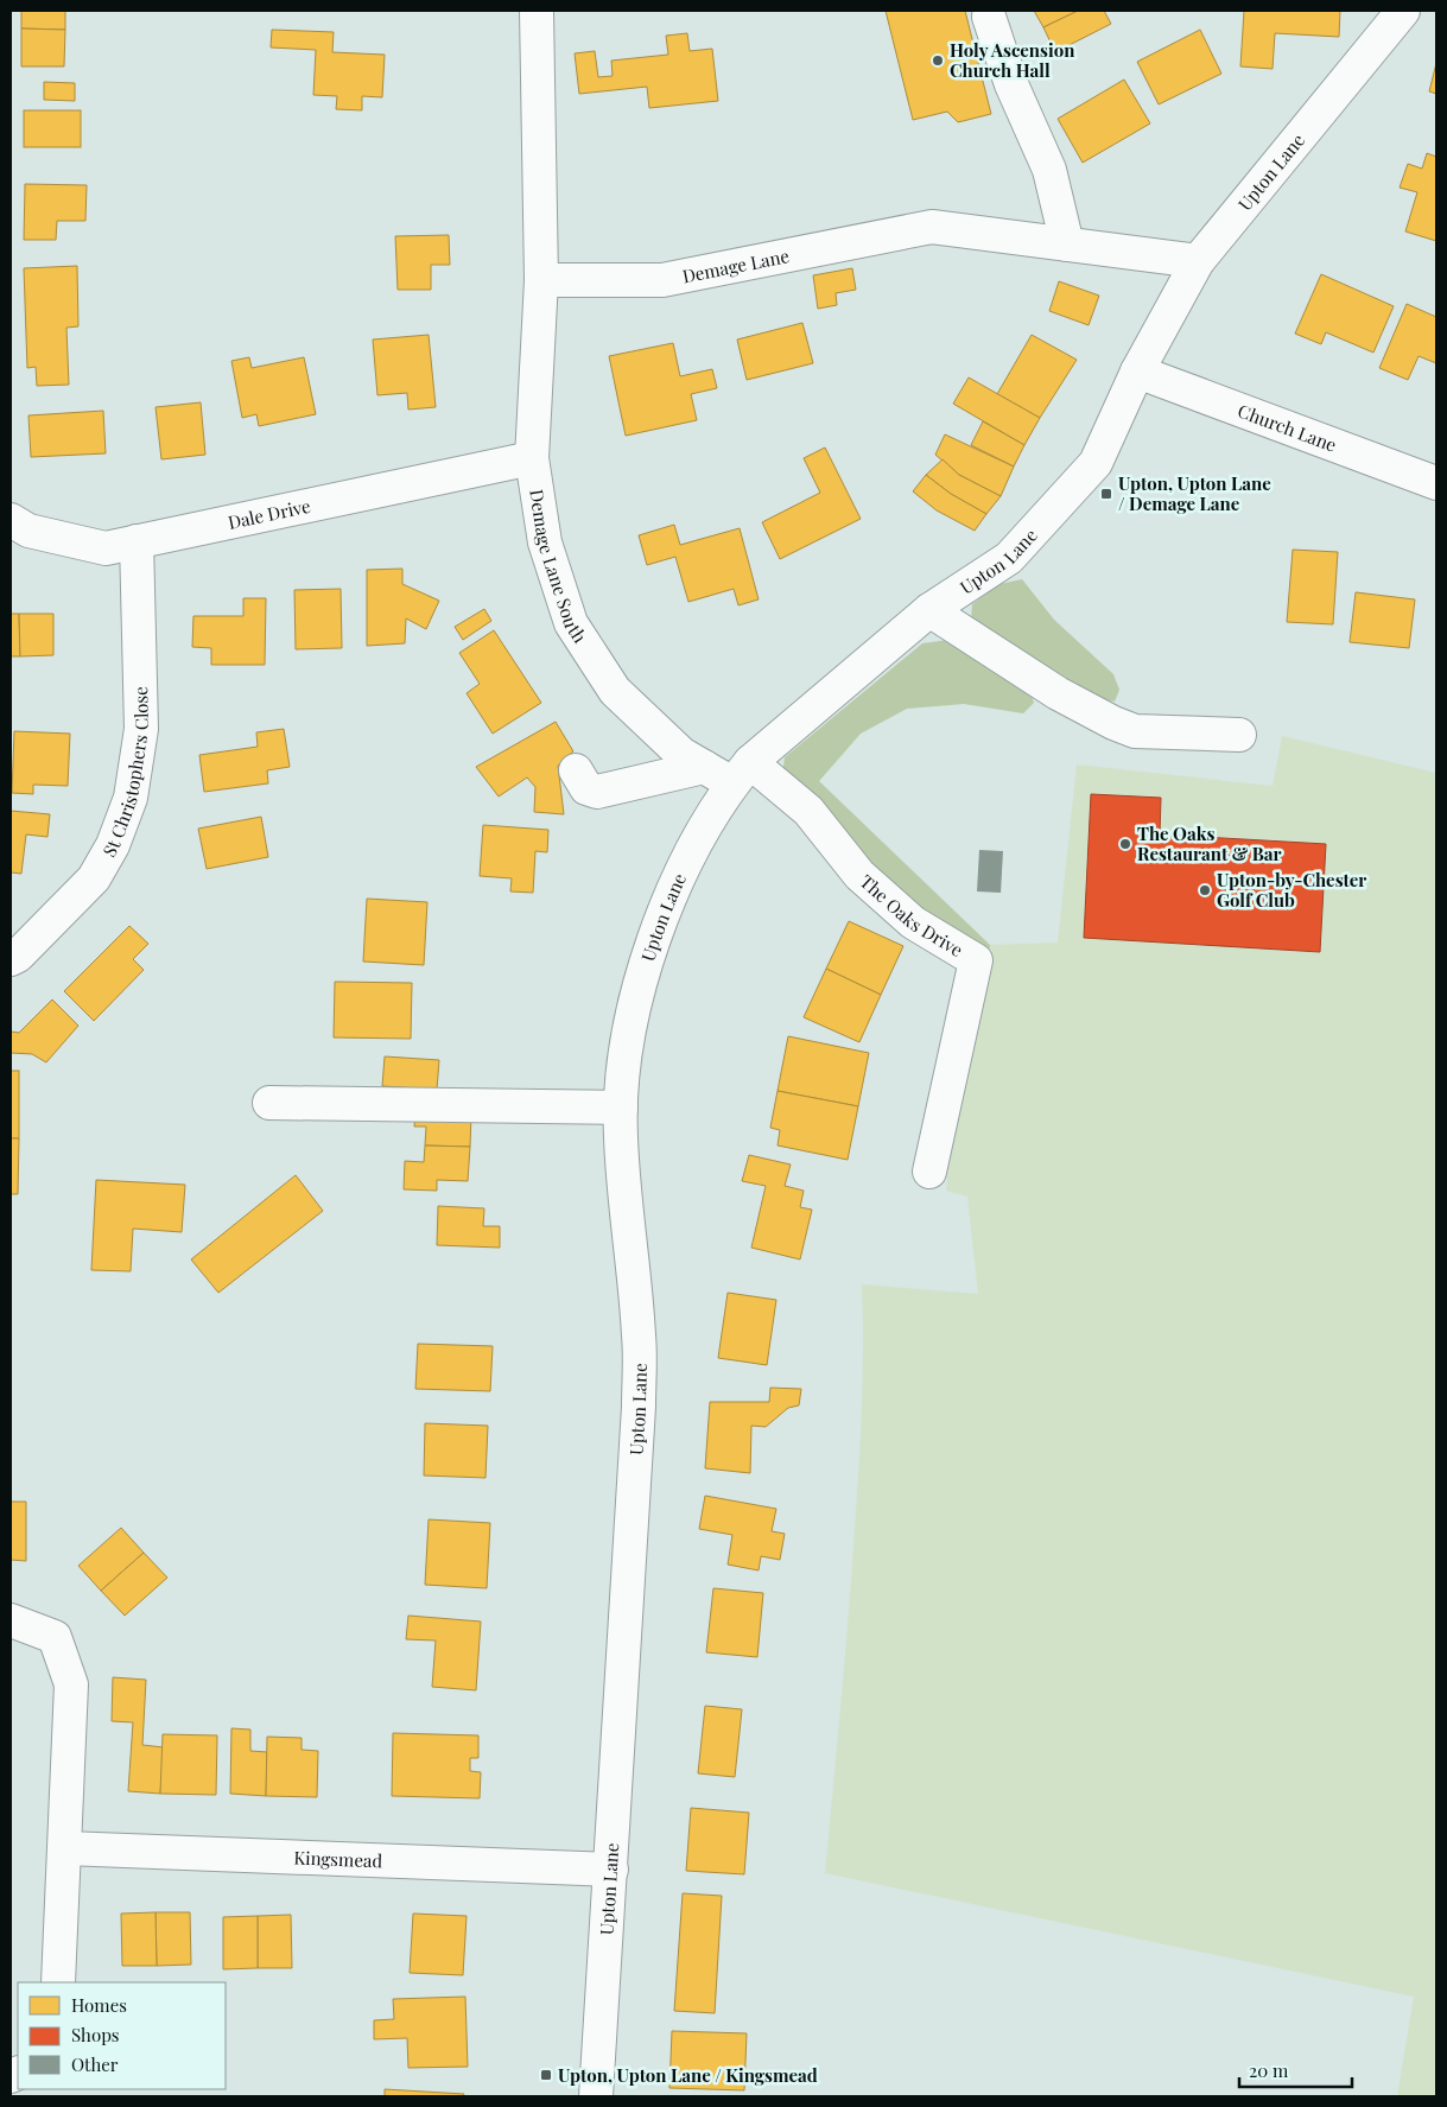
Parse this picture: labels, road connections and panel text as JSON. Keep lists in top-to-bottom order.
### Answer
{
  "streets": {
    "street": [
      "Upton Lane",
      "Demage Lane",
      "Church Lane",
      "Dale Drive",
      "Demage Lane South",
      "St Christophers Close",
      "The Oaks Drive",
      "Kingsmead"
    ]
  },
  "crossings": [
    ["Upton Lane", "Demage Lane"],
    ["Upton Lane", "Church Lane"],
    ["Upton Lane", "Demage Lane South"],
    ["Upton Lane", "The Oaks Drive"],
    ["Upton Lane", "Kingsmead"],
    ["Demage Lane", "Demage Lane South"],
    ["Dale Drive", "Demage Lane South"],
    ["Dale Drive", "St Christophers Close"],
    ["Demage Lane South", "The Oaks Drive"]
  ],
  "places": {
    "other": ["Holy Ascension Church Hall", "The Oaks Restaurant & Bar", "Upton-by-Chester Golf Club"],
    "transit": ["Upton, Upton Lane / Demage Lane", "Upton, Upton Lane / Kingsmead"]
  },
  "legend": ["Homes", "Shops", "Other"],
  "scale_bar": "20 m"
}
